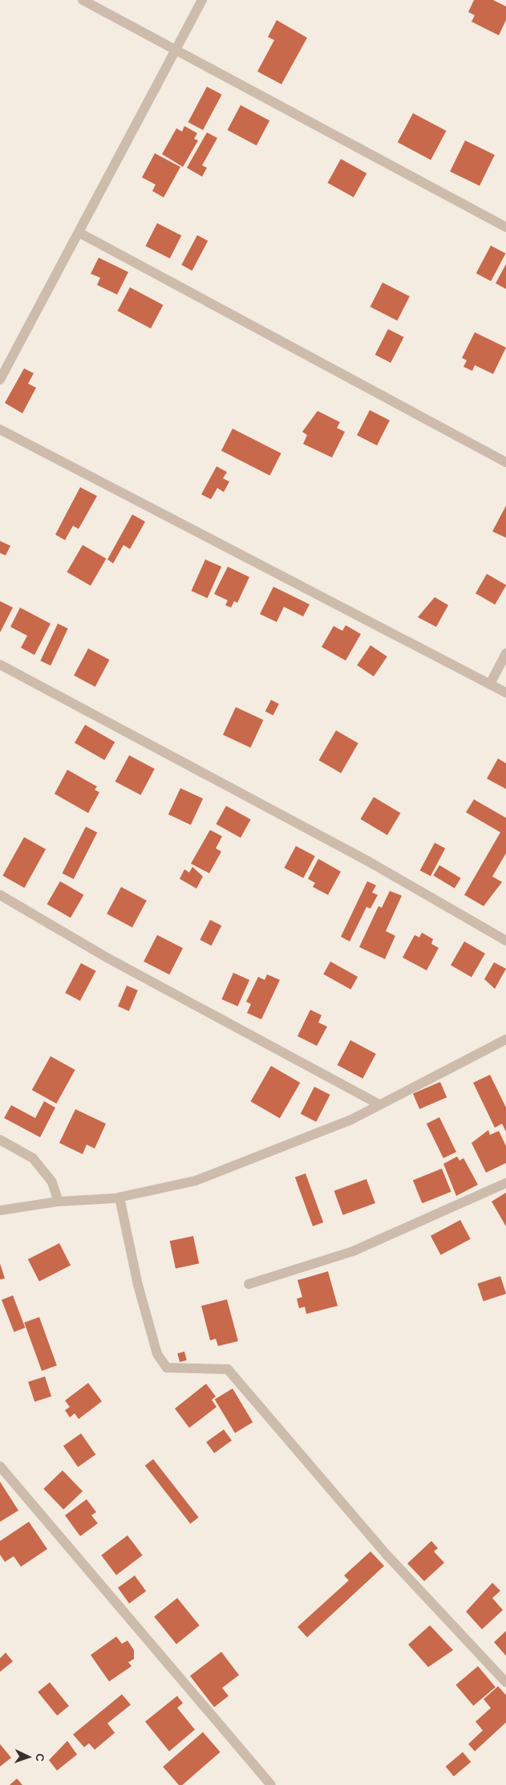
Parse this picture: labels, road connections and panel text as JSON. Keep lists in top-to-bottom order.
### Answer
{
  "north": "right"
}
